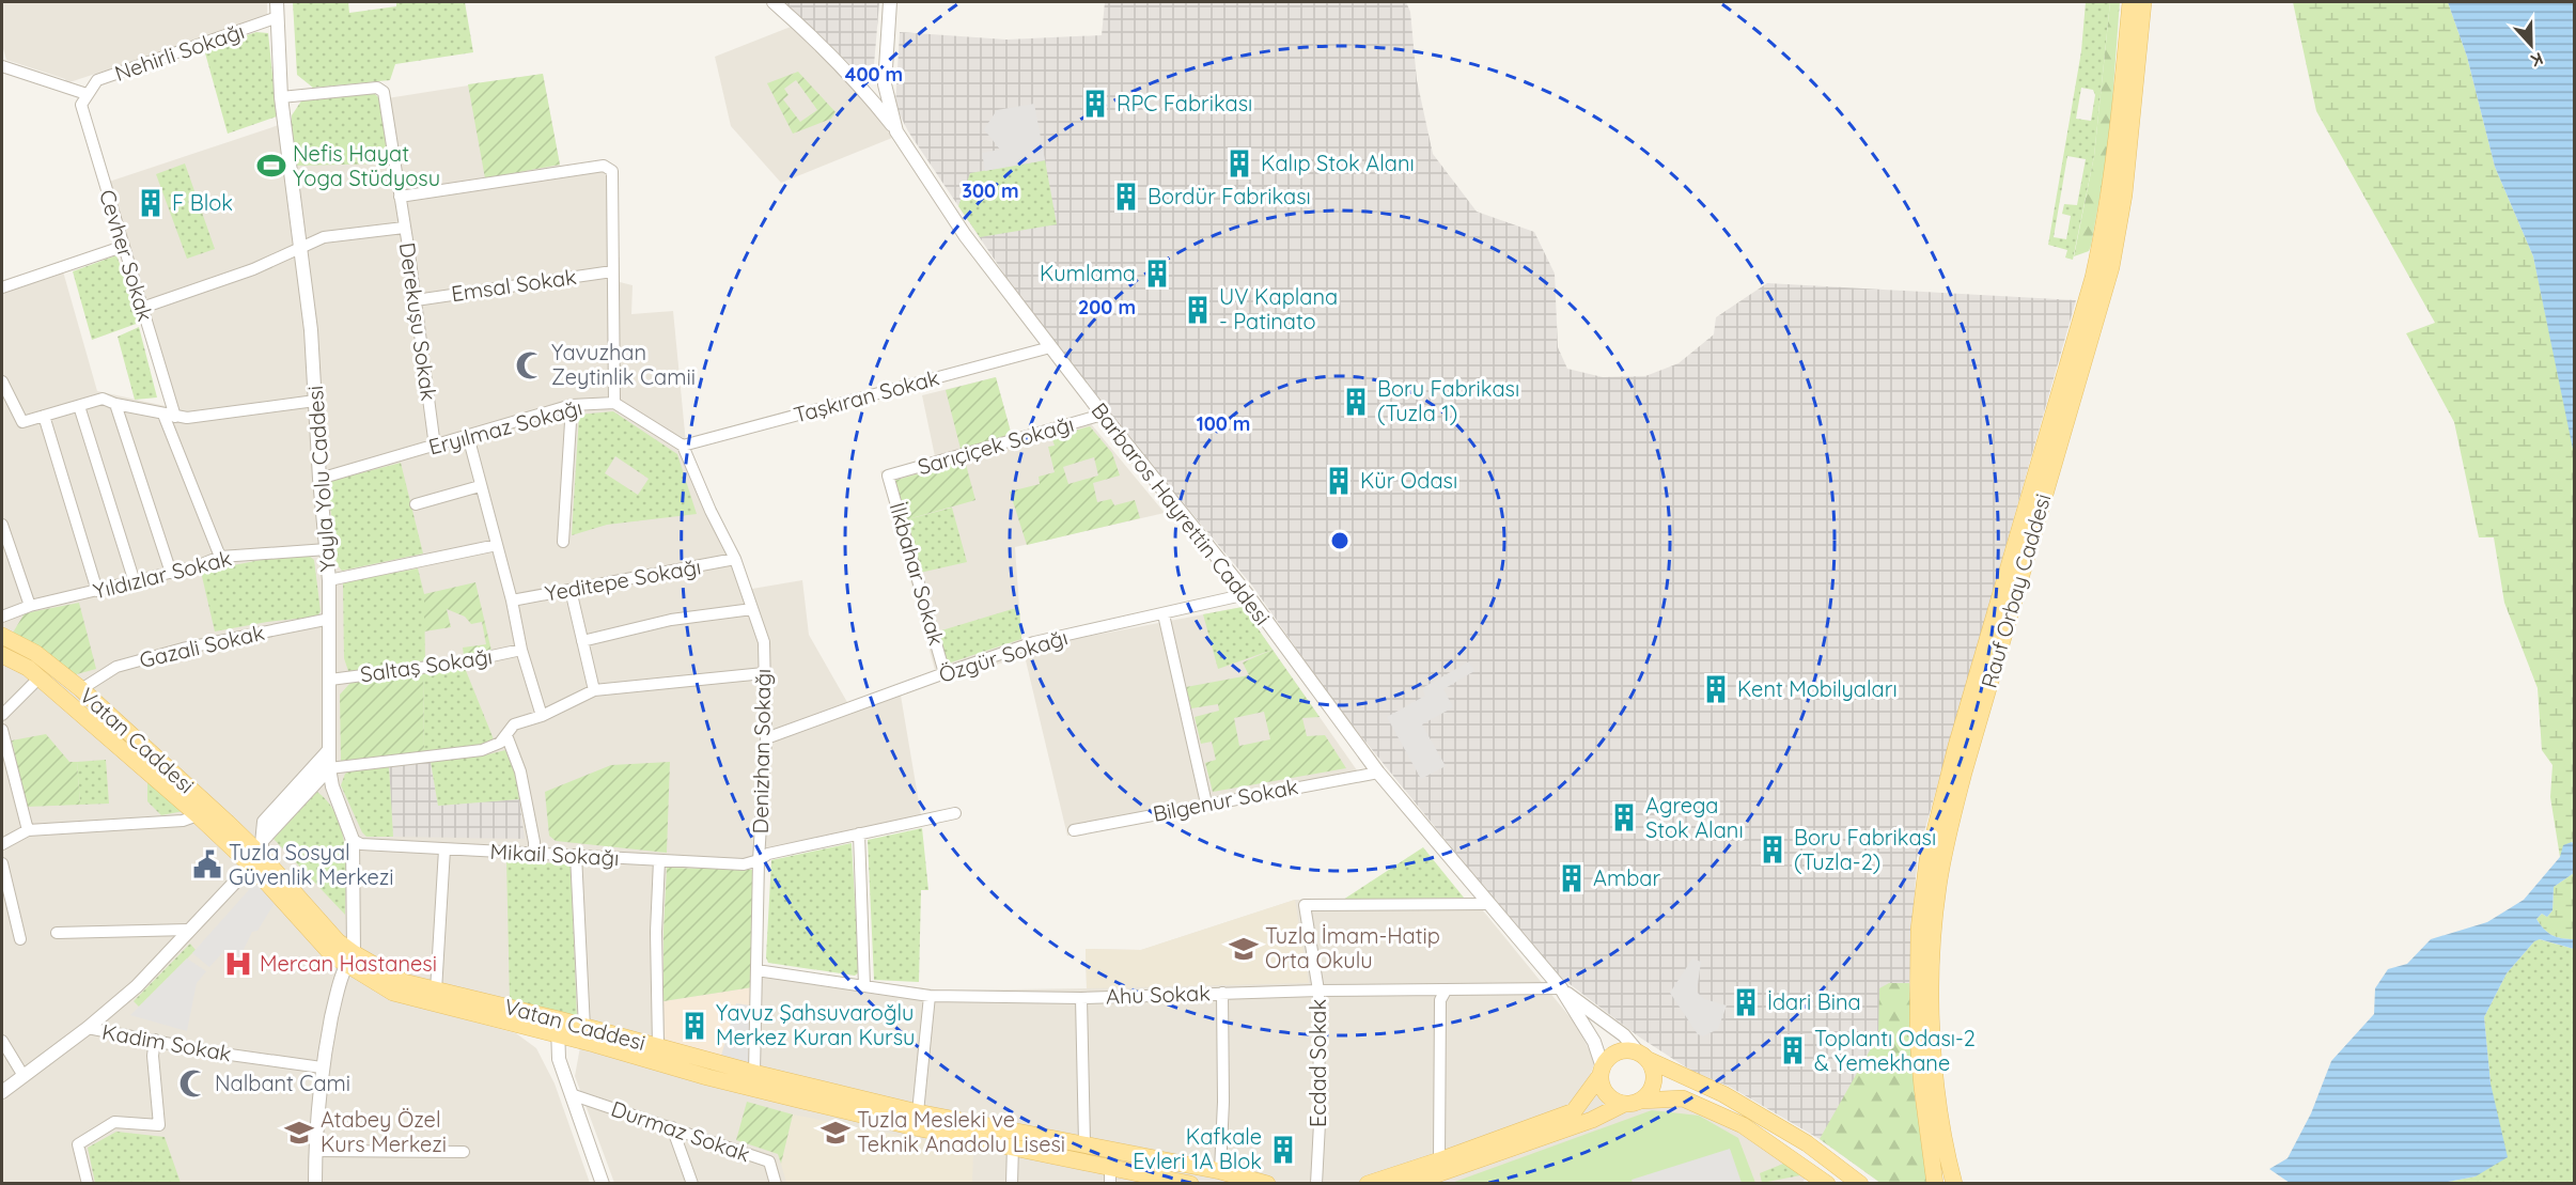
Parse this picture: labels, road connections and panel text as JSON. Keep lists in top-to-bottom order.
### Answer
{
  "streets": {
    "main road": ["Rauf Orbay Caddesi", "Vatan Caddesi"],
    "street": [
      "Nehirli Sokağı",
      "Cevher Sokak",
      "Emsal Sokak",
      "Derekuşu Sokak",
      "Taşkıran Sokak",
      "Eryılmaz Sokağı",
      "Sarıçiçek Sokağı",
      "Yayla Yolu Caddesi",
      "Barbaros Hayrettin Caddesi",
      "İlkbahar Sokak",
      "Yıldızlar Sokak",
      "Yeditepe Sokağı",
      "Gazali Sokak",
      "Özgür Sokağı",
      "Saltaş Sokağı",
      "Denizhan Sokağı",
      "Bilgenur Sokak",
      "Mikail Sokağı",
      "Ahu Sokak",
      "Kadim Sokak",
      "Ecdad Sokak",
      "Durmaz Sokak"
    ]
  },
  "crossings": [
    ["Nehirli Sokağı", "Cevher Sokak"],
    ["Nehirli Sokağı", "Yayla Yolu Caddesi"],
    ["Cevher Sokak", "Yıldızlar Sokak"],
    ["Emsal Sokak", "Derekuşu Sokak"],
    ["Derekuşu Sokak", "Eryılmaz Sokağı"],
    ["Derekuşu Sokak", "Yayla Yolu Caddesi"],
    ["Taşkıran Sokak", "Barbaros Hayrettin Caddesi"],
    ["Taşkıran Sokak", "Denizhan Sokağı"],
    ["Eryılmaz Sokağı", "Yayla Yolu Caddesi"],
    ["Sarıçiçek Sokağı", "Barbaros Hayrettin Caddesi"],
    ["Sarıçiçek Sokağı", "İlkbahar Sokak"],
    ["Yayla Yolu Caddesi", "Yıldızlar Sokak"],
    ["Yayla Yolu Caddesi", "Gazali Sokak"],
    ["Yayla Yolu Caddesi", "Saltaş Sokağı"],
    ["Yayla Yolu Caddesi", "Vatan Caddesi"],
    ["Yayla Yolu Caddesi", "Mikail Sokağı"],
    ["Yayla Yolu Caddesi", "Kadim Sokak"],
    ["Barbaros Hayrettin Caddesi", "Özgür Sokağı"],
    ["Barbaros Hayrettin Caddesi", "Bilgenur Sokak"],
    ["Barbaros Hayrettin Caddesi", "Ahu Sokak"],
    ["Barbaros Hayrettin Caddesi", "Ecdad Sokak"],
    ["İlkbahar Sokak", "Özgür Sokağı"],
    ["Yeditepe Sokağı", "Denizhan Sokağı"],
    ["Gazali Sokak", "Vatan Caddesi"],
    ["Özgür Sokağı", "Denizhan Sokağı"],
    ["Vatan Caddesi", "Denizhan Sokağı"],
    ["Denizhan Sokağı", "Mikail Sokağı"],
    ["Denizhan Sokağı", "Ahu Sokak"],
    ["Ahu Sokak", "Ecdad Sokak"]
  ],
  "places": {
    "building": [
      "RPC Fabrikası",
      "Kalıp Stok Alanı",
      "Bordür Fabrikası",
      "F Blok",
      "Kumlama",
      "UV Kaplana - Patinato",
      "Boru Fabrikası (Tuzla 1)",
      "Kür Odası",
      "Kent Mobilyaları",
      "Agrega Stok Alanı",
      "Boru Fabrikası (Tuzla-2)",
      "Ambar",
      "İdari Bina",
      "Yavuz Şahsuvaroğlu Merkez Kuran Kursu",
      "Toplantı Odası-2 & Yemekhane",
      "Kafkale Evleri 1A Blok"
    ],
    "sports": ["Nefis Hayat Yoga Stüdyosu"],
    "mosque": ["Yavuzhan Zeytinlik Camii", "Nalbant Cami"],
    "public building": ["Tuzla Sosyal Güvenlik Merkezi"],
    "school or university": ["Tuzla İmam-Hatip Orta Okulu", "Atabey Özel Kurs Merkezi", "Tuzla Mesleki ve Teknik Anadolu Lisesi"],
    "hospital": ["Mercan Hastanesi"]
  },
  "north": "bottom",
  "rings": [
    "400 m",
    "300 m",
    "200 m",
    "100 m"
  ]
}
